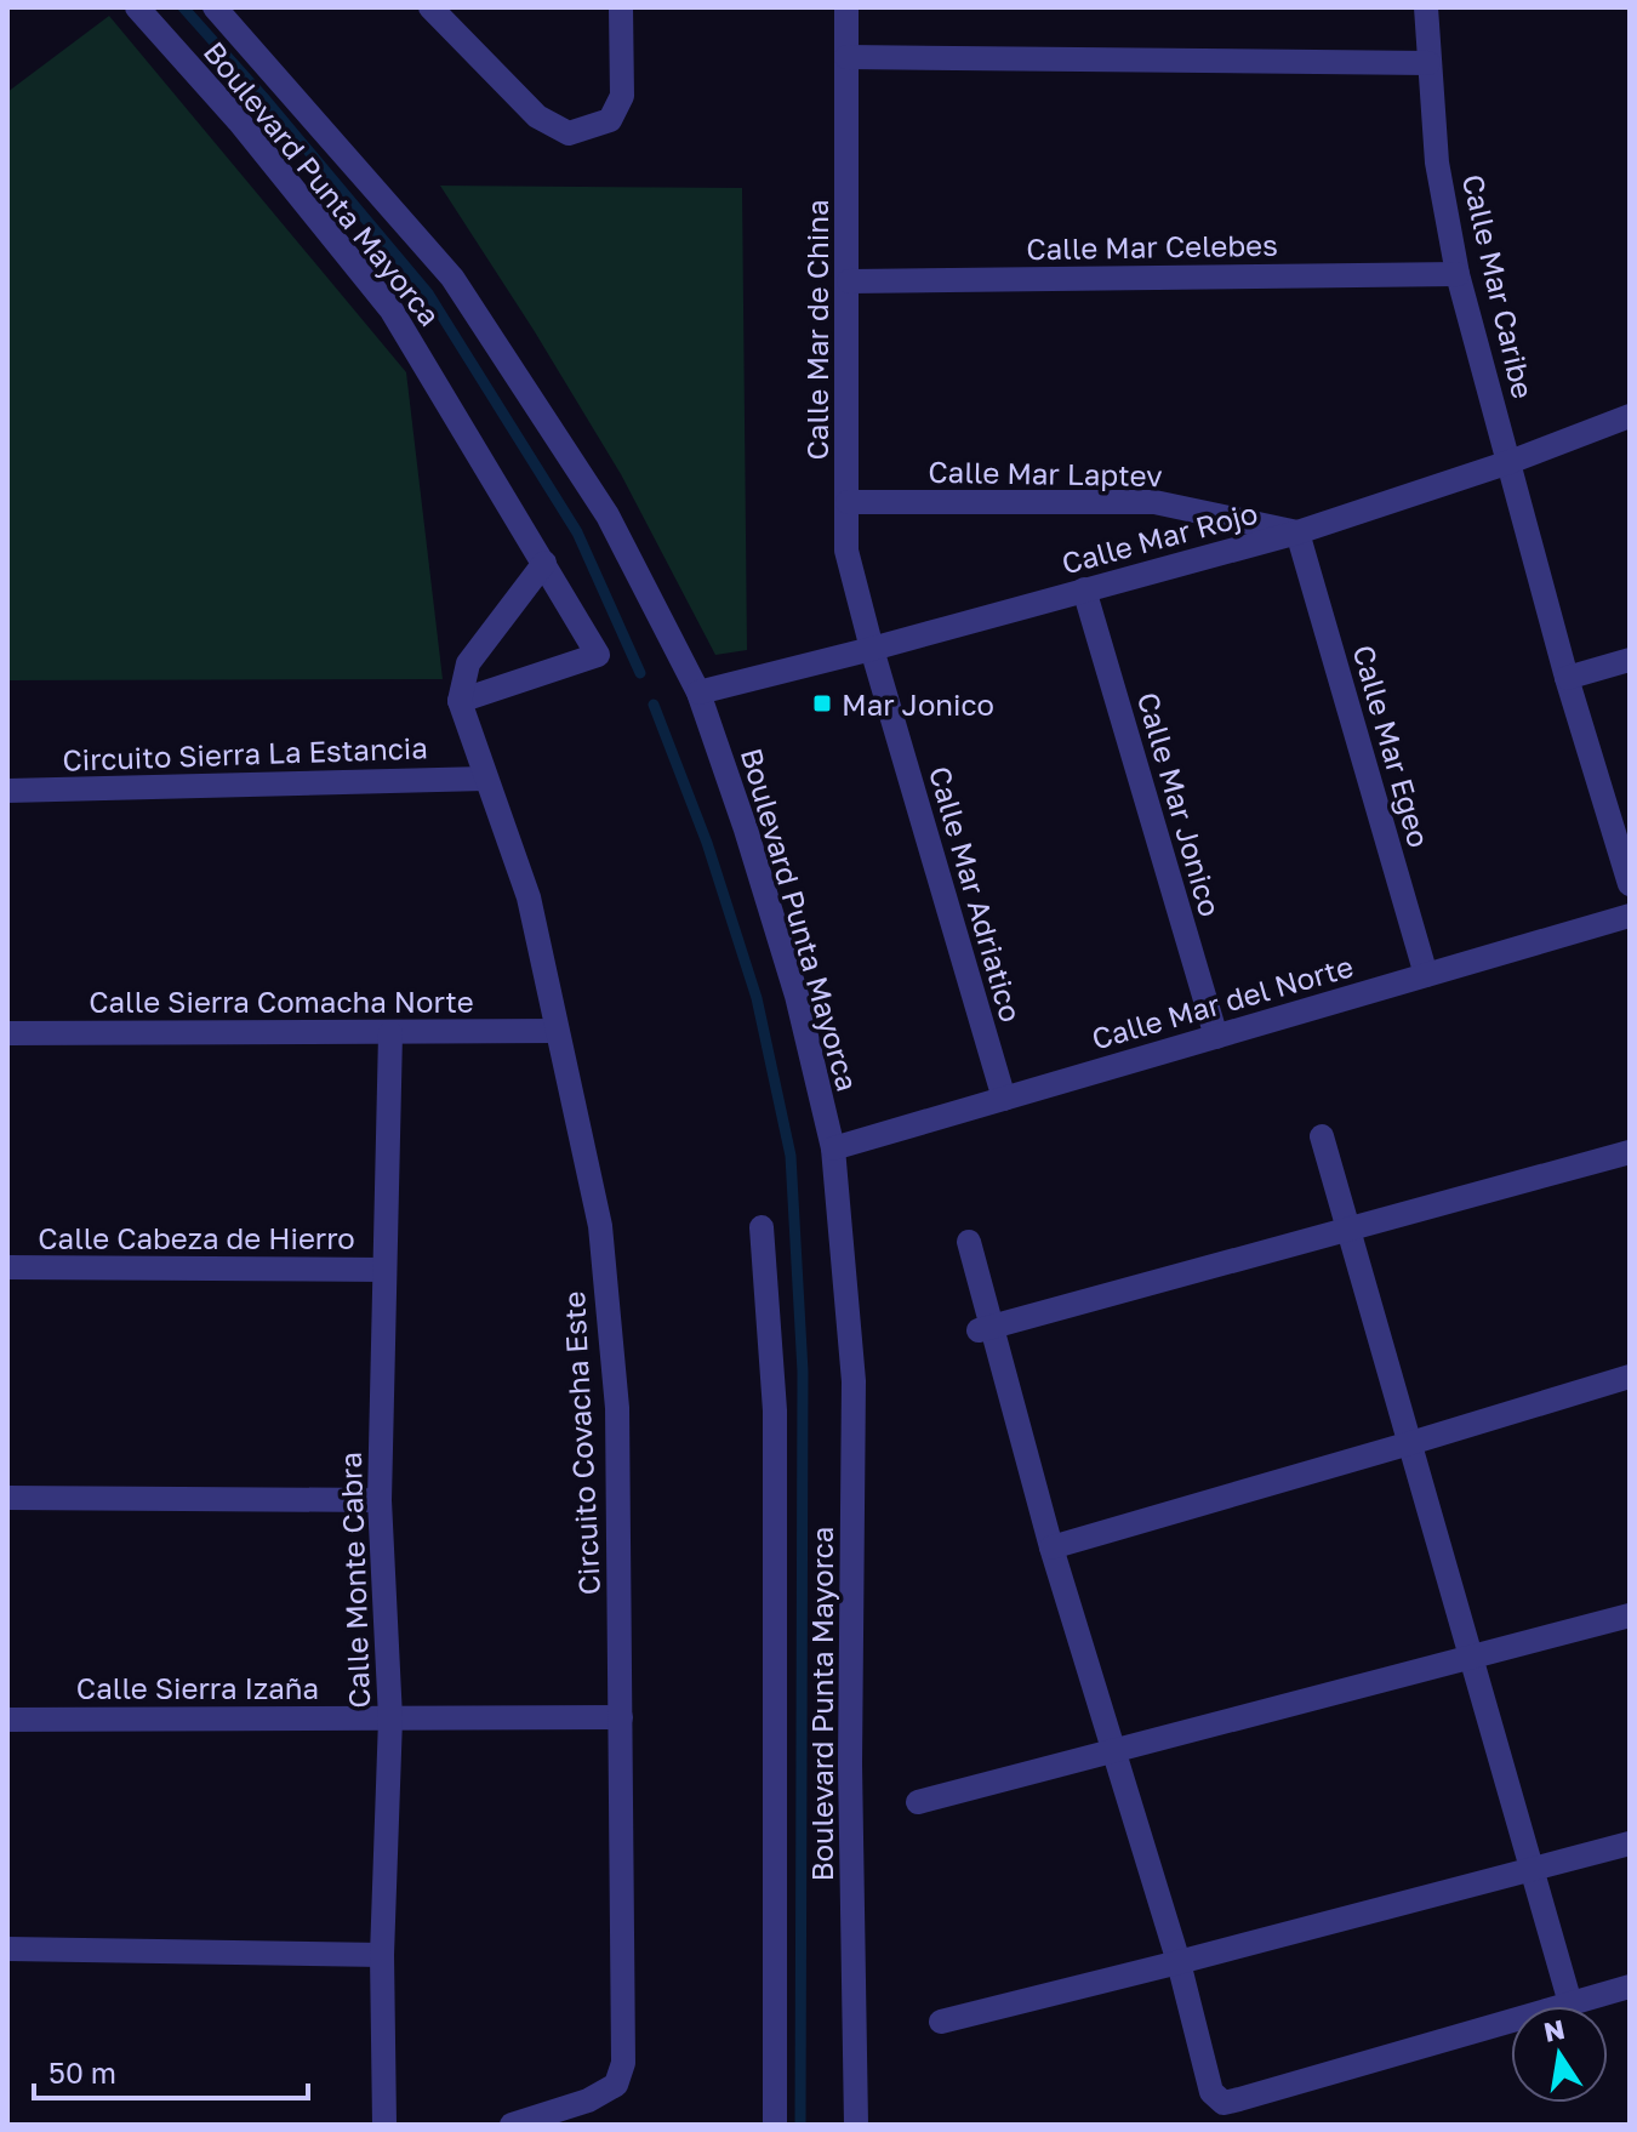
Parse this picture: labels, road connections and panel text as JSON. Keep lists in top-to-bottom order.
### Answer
{
  "streets": {
    "street": [
      "Boulevard Punta Mayorca",
      "Calle Mar Celebes",
      "Calle Mar Caribe",
      "Calle Mar de China",
      "Calle Mar Laptev",
      "Calle Mar Rojo",
      "Calle Mar Egeo",
      "Circuito Sierra La Estancia",
      "Calle Mar Jonico",
      "Calle Mar Adriatico",
      "Calle Sierra Comacha Norte",
      "Calle Mar del Norte",
      "Calle Cabeza de Hierro",
      "Circuito Covacha Este",
      "Calle Monte Cabra",
      "Calle Sierra Izaña"
    ]
  },
  "crossings": [
    ["Boulevard Punta Mayorca", "Calle Mar Rojo"],
    ["Boulevard Punta Mayorca", "Calle Mar del Norte"],
    ["Boulevard Punta Mayorca", "Circuito Covacha Este"],
    ["Calle Mar Celebes", "Calle Mar Caribe"],
    ["Calle Mar Celebes", "Calle Mar de China"],
    ["Calle Mar Caribe", "Calle Mar Rojo"],
    ["Calle Mar de China", "Calle Mar Laptev"],
    ["Calle Mar de China", "Calle Mar Rojo"],
    ["Calle Mar de China", "Calle Mar Adriatico"],
    ["Calle Mar Laptev", "Calle Mar Rojo"],
    ["Calle Mar Laptev", "Calle Mar Egeo"],
    ["Calle Mar Rojo", "Calle Mar Egeo"],
    ["Calle Mar Rojo", "Calle Mar Jonico"],
    ["Calle Mar Rojo", "Calle Mar Adriatico"],
    ["Calle Mar Egeo", "Calle Mar del Norte"],
    ["Circuito Sierra La Estancia", "Circuito Covacha Este"],
    ["Calle Mar Jonico", "Calle Mar del Norte"],
    ["Calle Mar Adriatico", "Calle Mar del Norte"],
    ["Calle Sierra Comacha Norte", "Circuito Covacha Este"],
    ["Calle Sierra Comacha Norte", "Calle Monte Cabra"],
    ["Calle Cabeza de Hierro", "Calle Monte Cabra"],
    ["Circuito Covacha Este", "Calle Sierra Izaña"],
    ["Calle Monte Cabra", "Calle Sierra Izaña"]
  ],
  "places": {
    "transit": ["Mar Jonico"]
  },
  "scale_bar": "50 m",
  "north": "top"
}
